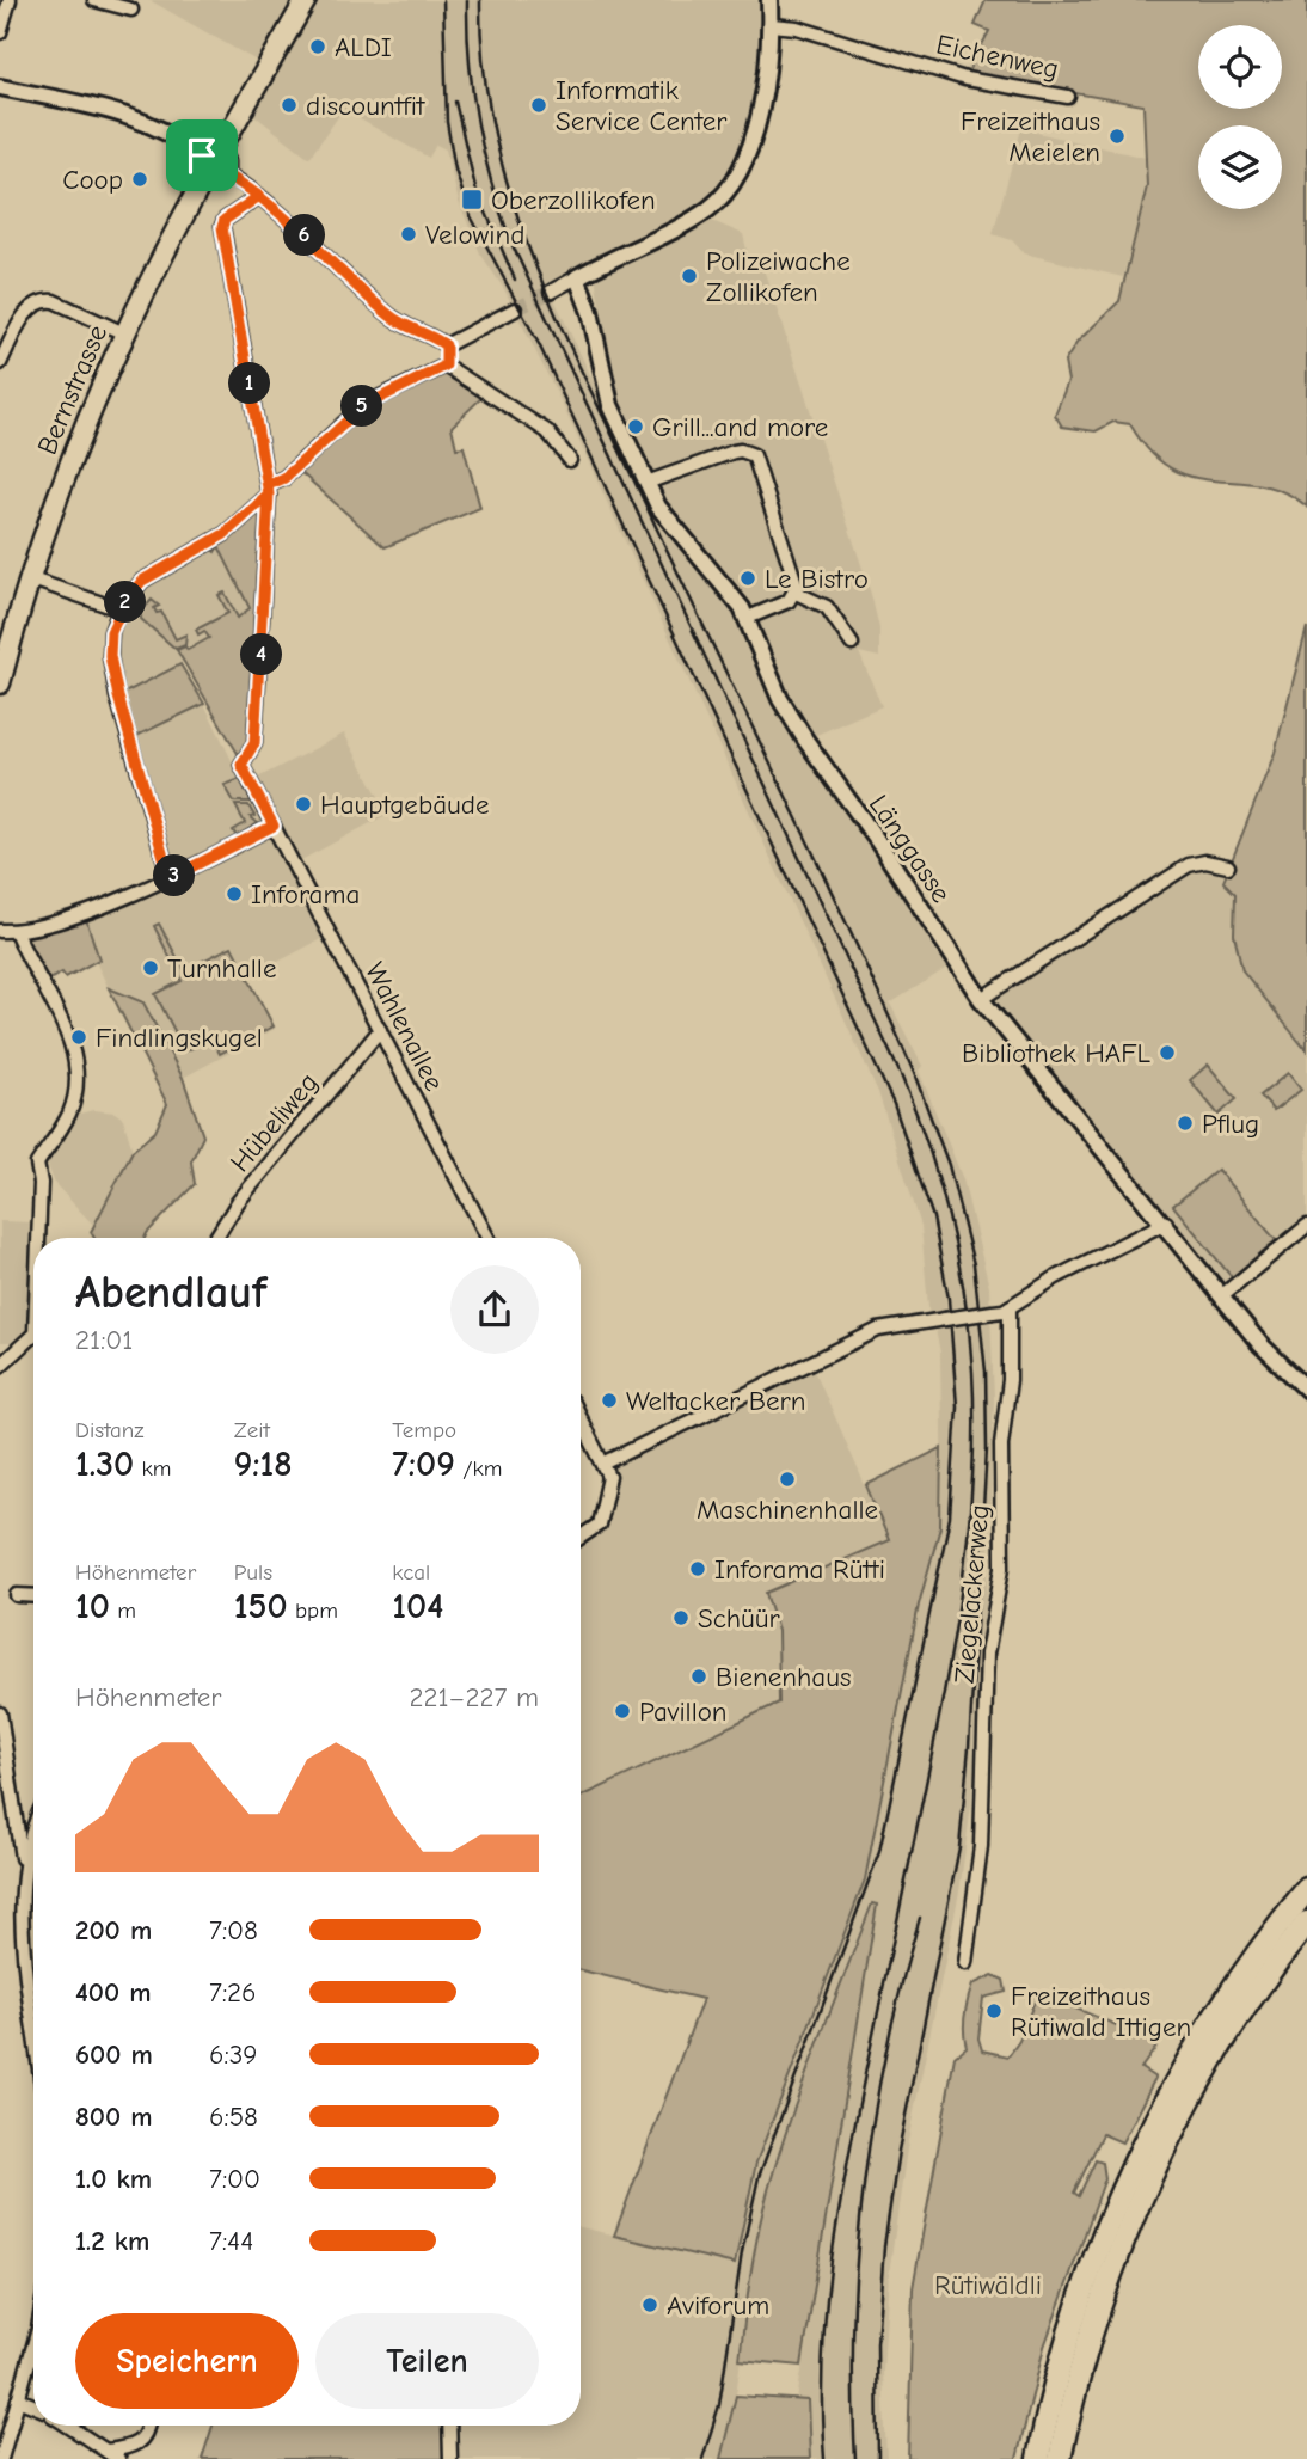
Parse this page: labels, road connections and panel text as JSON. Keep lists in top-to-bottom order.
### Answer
{
  "streets": {
    "main road": ["Bernstrasse"],
    "street": [
      "Eichenweg",
      "Länggasse",
      "Wahlenallee",
      "Hübeliweg",
      "Ziegelackerweg"
    ]
  },
  "crossings": [
    ["Wahlenallee", "Hübeliweg"]
  ],
  "parks": ["Rütiwäldli"],
  "places": {
    "other": [
      "ALDI",
      "discountfit",
      "Informatik Service Center",
      "Freizeithaus Meielen",
      "Coop",
      "Velowind",
      "Polizeiwache Zollikofen",
      "Grill...and more",
      "Le Bistro",
      "Hauptgebäude",
      "Inforama",
      "Turnhalle",
      "Findlingskugel",
      "Bibliothek HAFL",
      "Pflug",
      "Weltacker Bern",
      "Maschinenhalle",
      "Inforama Rütti",
      "Schüür",
      "Bienenhaus",
      "Pavillon",
      "Freizeithaus Rütiwald Ittigen",
      "Aviforum"
    ],
    "transit": ["Oberzollikofen"]
  },
  "page": {
    "pins": [
      "6",
      "1",
      "5",
      "2",
      "4",
      "3"
    ],
    "heading": ["Abendlauf", "21:01"],
    "stats": [
      ["Distanz", "1.30 km"],
      ["Zeit", "9:18"],
      ["Tempo", "7:09 /km"],
      ["Höhenmeter", "10 m"],
      ["Puls", "150 bpm"],
      ["kcal", "104"]
    ],
    "chart": ["Höhenmeter", "221–227 m"],
    "list": [
      {
        "name": "200 m",
        "note": "7:08"
      },
      {
        "name": "400 m",
        "note": "7:26"
      },
      {
        "name": "600 m",
        "note": "6:39"
      },
      {
        "name": "800 m",
        "note": "6:58"
      },
      {
        "name": "1.0 km",
        "note": "7:00"
      },
      {
        "name": "1.2 km",
        "note": "7:44"
      }
    ],
    "buttons": ["Speichern", "Teilen"]
  }
}
